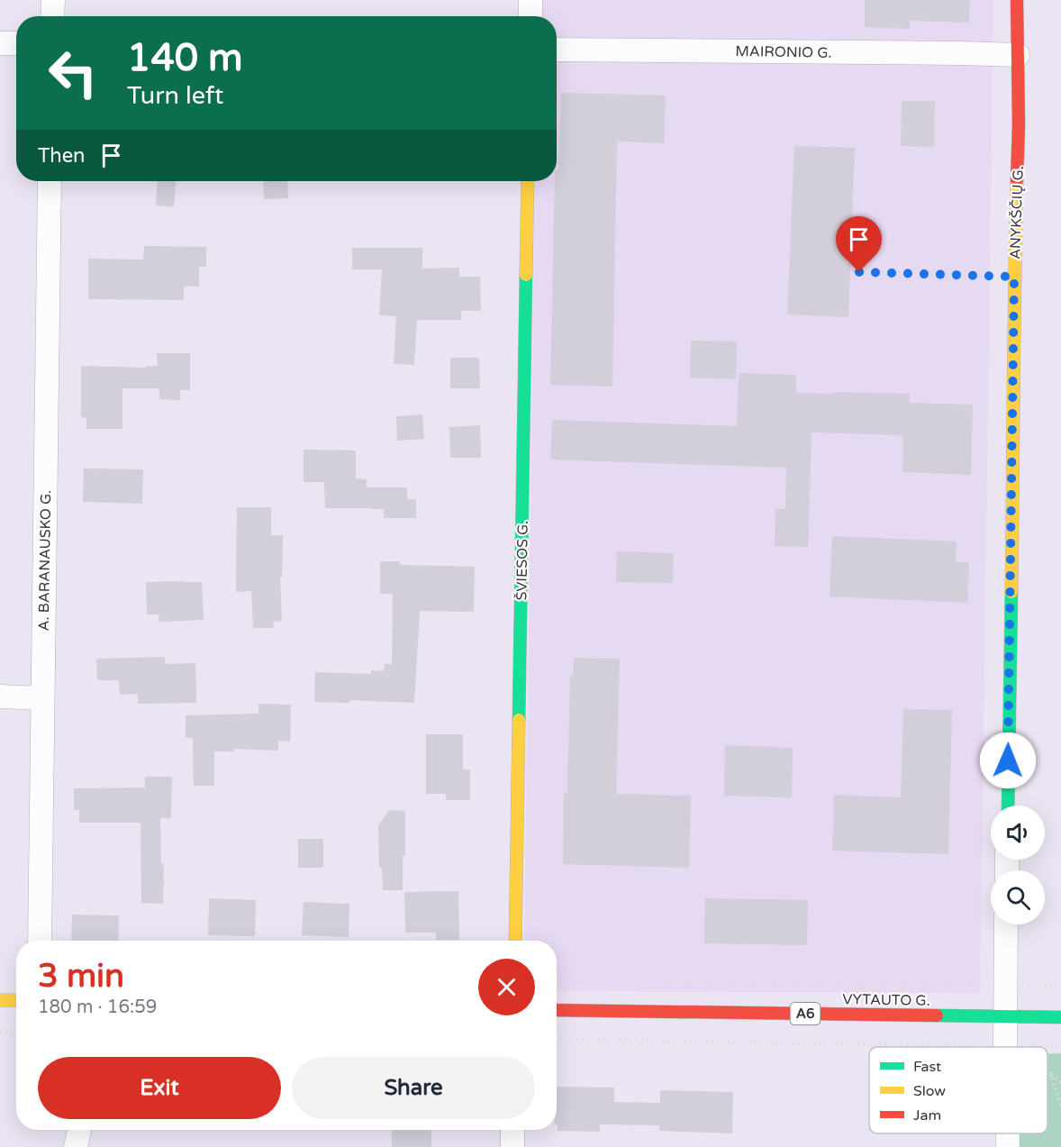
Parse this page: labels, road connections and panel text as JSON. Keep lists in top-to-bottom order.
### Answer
{
  "streets": {
    "street": [
      "MAIRONIO G.",
      "ANYKŠČIŲ G.",
      "A. BARANAUSKO G.",
      "ŠVIESOS G.",
      "VYTAUTO G.",
      "A6"
    ]
  },
  "crossings": [
    ["MAIRONIO G.", "ANYKŠČIŲ G."]
  ],
  "legend": ["Fast", "Slow", "Jam"],
  "page": {
    "turn": ["140 m", "Turn left"],
    "then": "Then",
    "heading": ["3 min", "180 m · 16:59"],
    "buttons": ["Exit", "Share"]
  }
}
